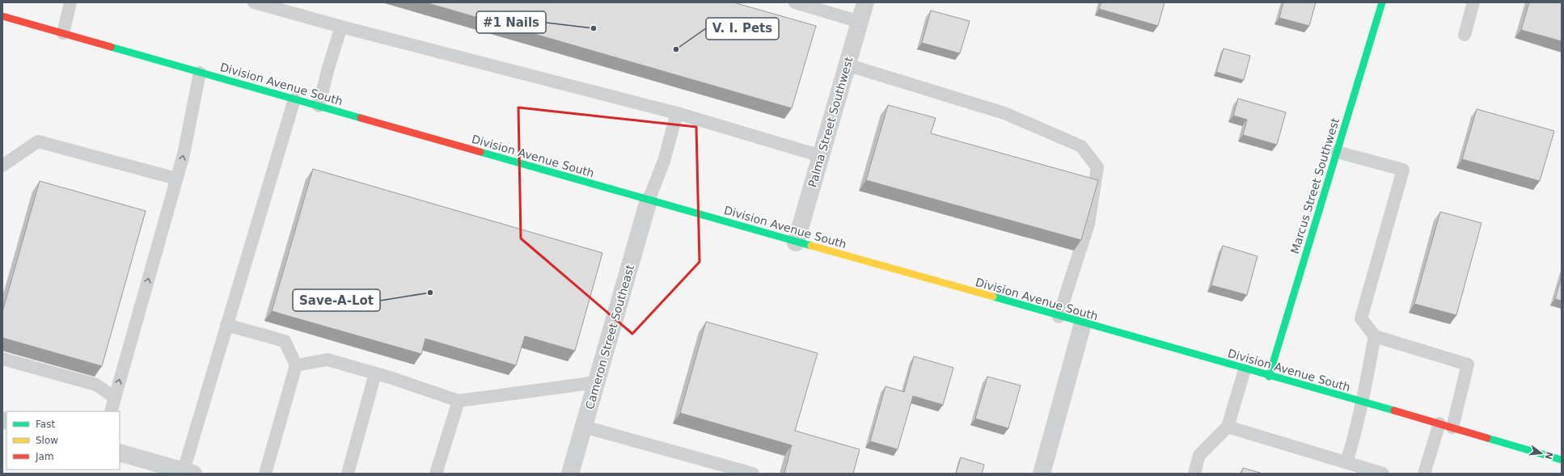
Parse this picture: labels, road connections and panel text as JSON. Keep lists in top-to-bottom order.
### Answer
{
  "streets": {
    "main road": ["Division Avenue South", "Marcus Street Southwest"],
    "street": ["Palma Street Southwest", "Cameron Street Southeast"]
  },
  "crossings": [
    ["Division Avenue South", "Palma Street Southwest"],
    ["Division Avenue South", "Marcus Street Southwest"],
    ["Division Avenue South", "Cameron Street Southeast"]
  ],
  "places": ["#1 Nails", "V. I. Pets", "Save-A-Lot"],
  "legend": ["Fast", "Slow", "Jam"],
  "north": "right"
}
